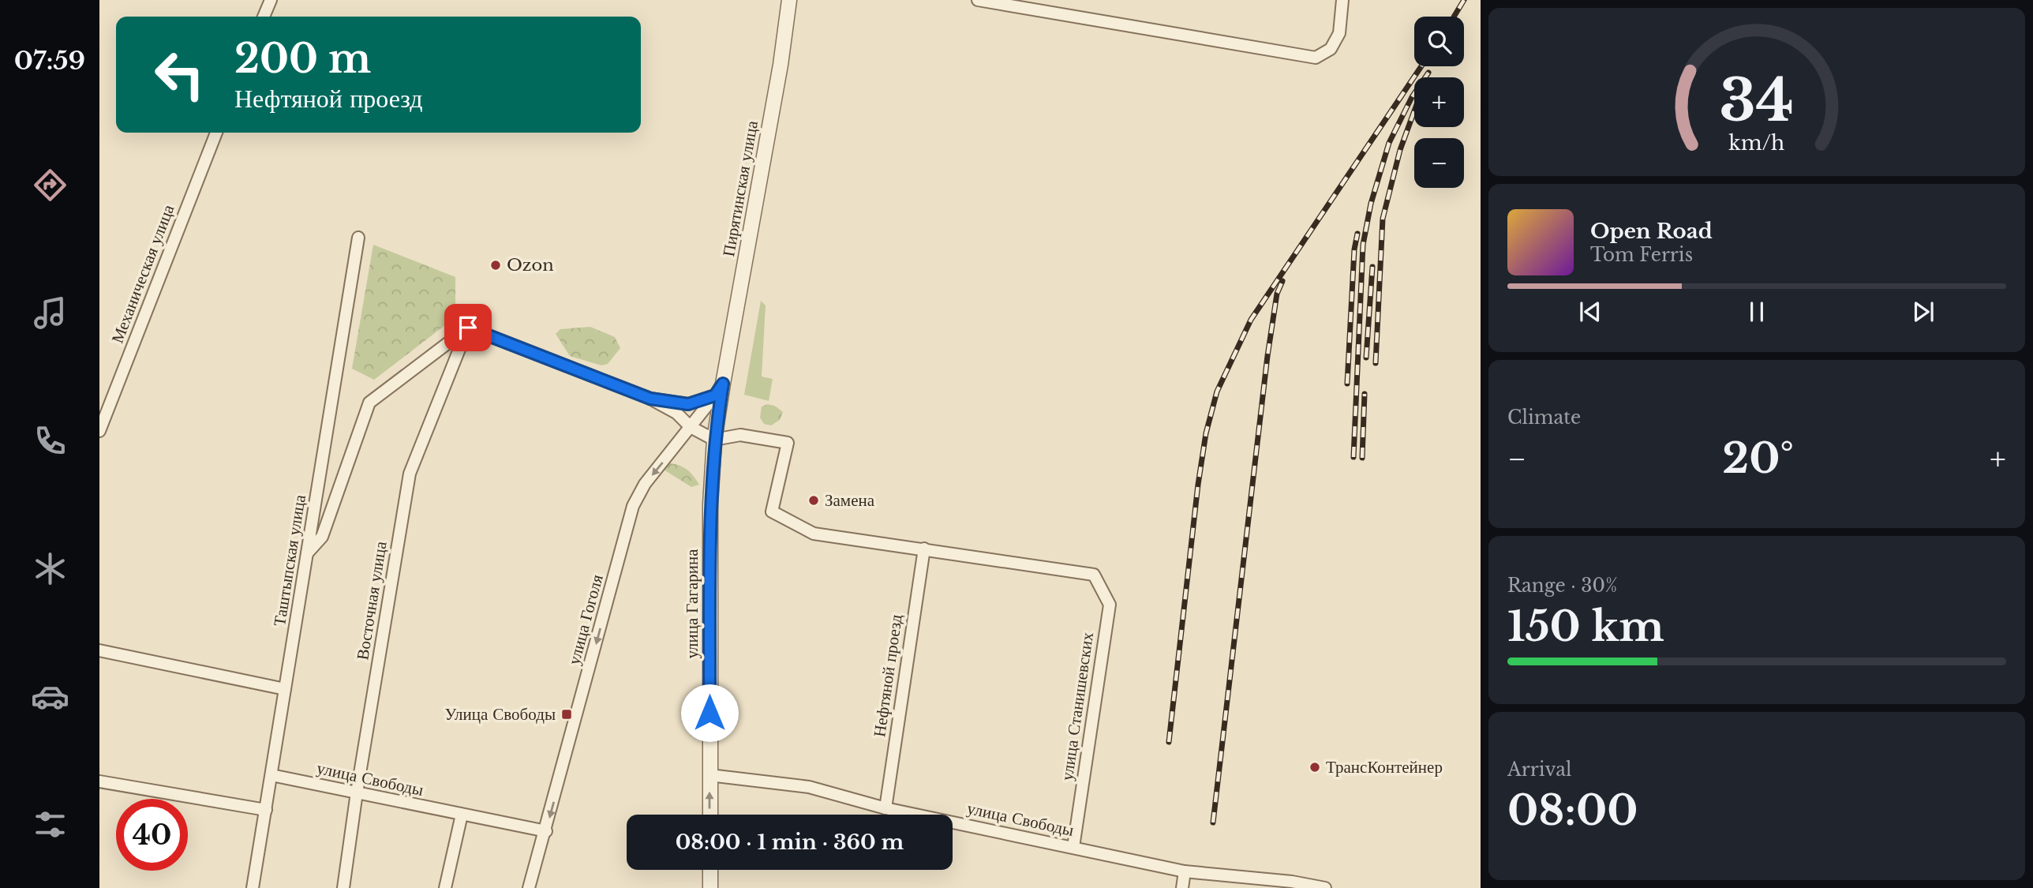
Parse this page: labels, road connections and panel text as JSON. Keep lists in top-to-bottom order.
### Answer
{
  "streets": {
    "street": [
      "Пирятинская улица",
      "Механическая улица",
      "Таштыпская улица",
      "Восточная улица",
      "улица Гагарина",
      "улица Гоголя",
      "Нефтяной проезд",
      "улица Станишевских",
      "улица Свободы"
    ]
  },
  "crossings": [
    ["Пирятинская улица", "улица Гагарина"],
    ["Пирятинская улица", "улица Гоголя"],
    ["Таштыпская улица", "улица Свободы"],
    ["Восточная улица", "улица Свободы"],
    ["улица Гагарина", "улица Гоголя"],
    ["улица Гагарина", "улица Свободы"],
    ["улица Гоголя", "улица Свободы"],
    ["Нефтяной проезд", "улица Станишевских"],
    ["Нефтяной проезд", "улица Свободы"],
    ["улица Станишевских", "улица Свободы"]
  ],
  "one_way": ["улица Гоголя"],
  "places": {
    "other": ["Ozon", "Замена", "ТрансКонтейнер"],
    "transit": ["Улица Свободы"]
  },
  "page": {
    "tabs": "07:59",
    "map_buttons": ["+", "−"],
    "turn": ["200 m", "Нефтяной проезд"],
    "song": ["Open Road", "Tom Ferris"],
    "tile": [
      "Climate",
      ["Range · 30%", "150 km"],
      ["Arrival", "08:00"]
    ],
    "heat": ["−", "20°", "+"],
    "limit": "40",
    "trip": "08:00 · 1 min · 360 m",
    "gauge": ["34", "km/h"]
  }
}
